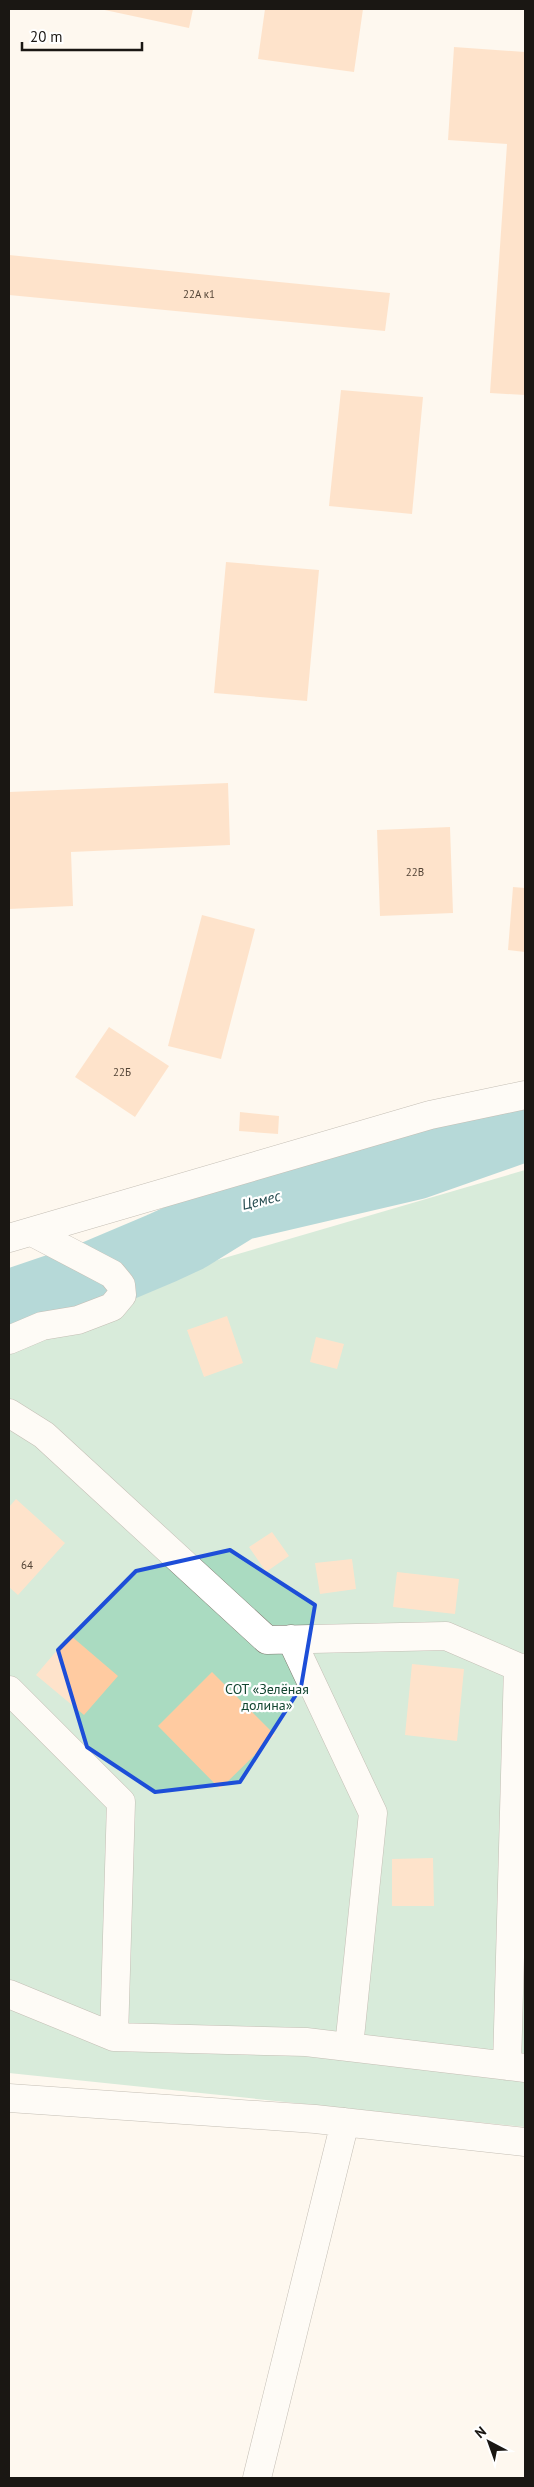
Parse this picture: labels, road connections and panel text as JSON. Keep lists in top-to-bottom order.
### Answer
{
  "water": ["Цемес"],
  "parks": ["СОТ «Зелёная долина»"],
  "house_numbers": [
    "22А к1",
    "22В",
    "22Б",
    "64"
  ],
  "scale_bar": "20 m",
  "north": "top left"
}
